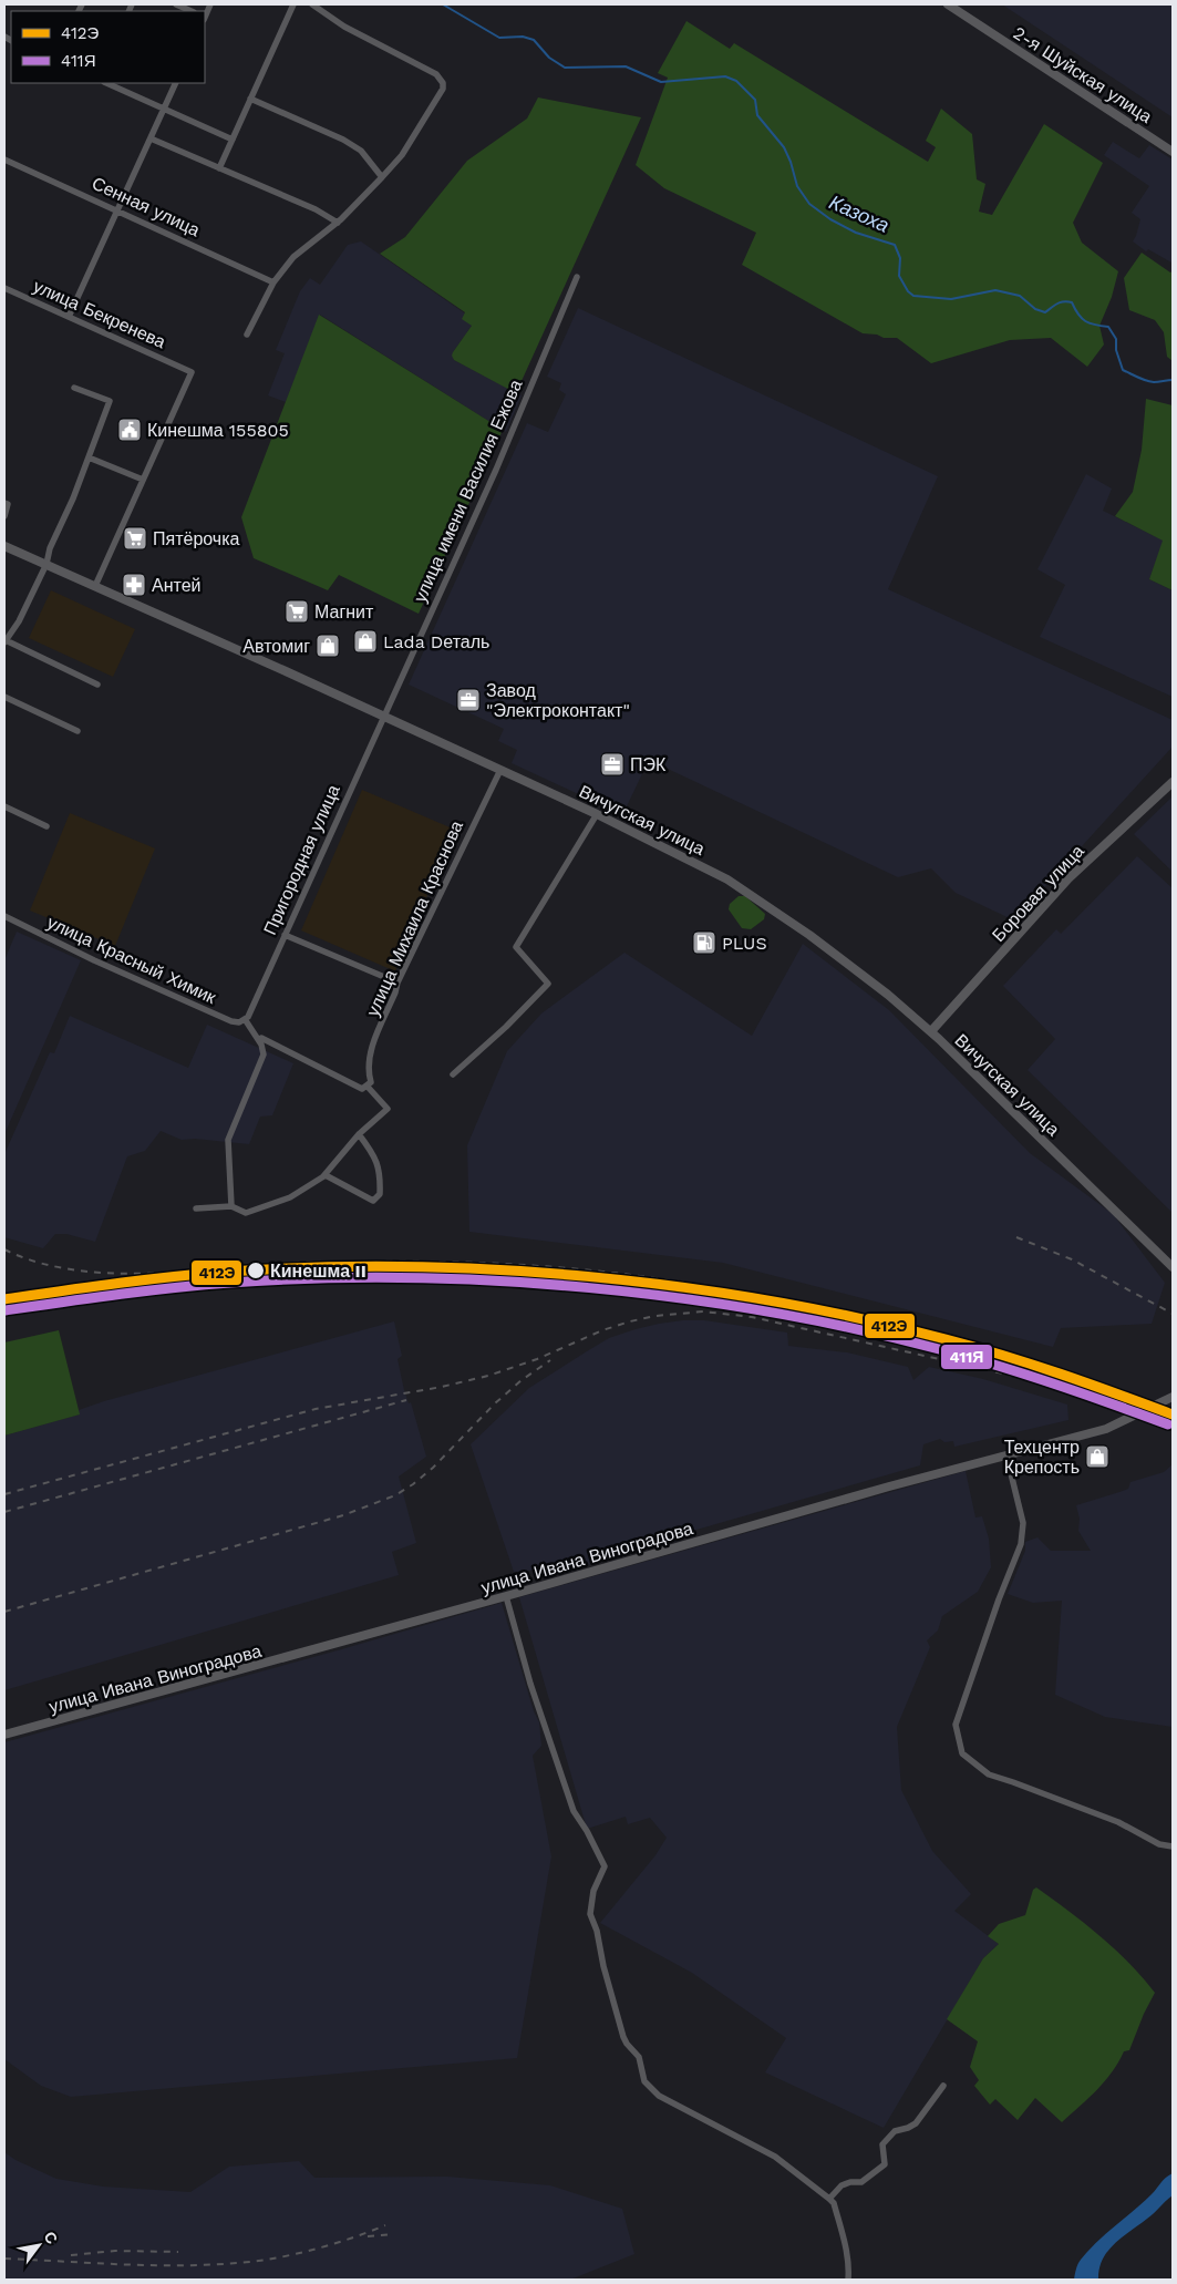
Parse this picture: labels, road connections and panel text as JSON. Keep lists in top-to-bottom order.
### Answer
{
  "streets": {
    "street": [
      "2-я Шуйская улица",
      "Сенная улица",
      "улица Бекренева",
      "улица имени Василия Ежова",
      "Вичугская улица",
      "Пригородная улица",
      "Боровая улица",
      "улица Михаила Краснова",
      "улица Красный Химик",
      "улица Ивана Виноградова"
    ]
  },
  "crossings": [
    ["улица имени Василия Ежова", "Вичугская улица"],
    ["улица имени Василия Ежова", "Пригородная улица"],
    ["Вичугская улица", "Пригородная улица"],
    ["Вичугская улица", "Боровая улица"],
    ["Вичугская улица", "улица Михаила Краснова"],
    ["Пригородная улица", "улица Красный Химик"]
  ],
  "water": ["Казоха"],
  "places": {
    "public building": ["Кинешма 155805"],
    "supermarket": ["Пятёрочка", "Магнит"],
    "pharmacy": ["Антей"],
    "shop": ["Lada Dеталь", "Автомиг", "Техцентр Крепость"],
    "office": ["Завод \"Электроконтакт\"", "ПЭК"],
    "fuel station": ["PLUS"],
    "other": ["Кинешма II"]
  },
  "lines": ["transit line 412Э", "transit line 411Я"],
  "legend": ["412Э", "411Я"],
  "north": "top right"
}
